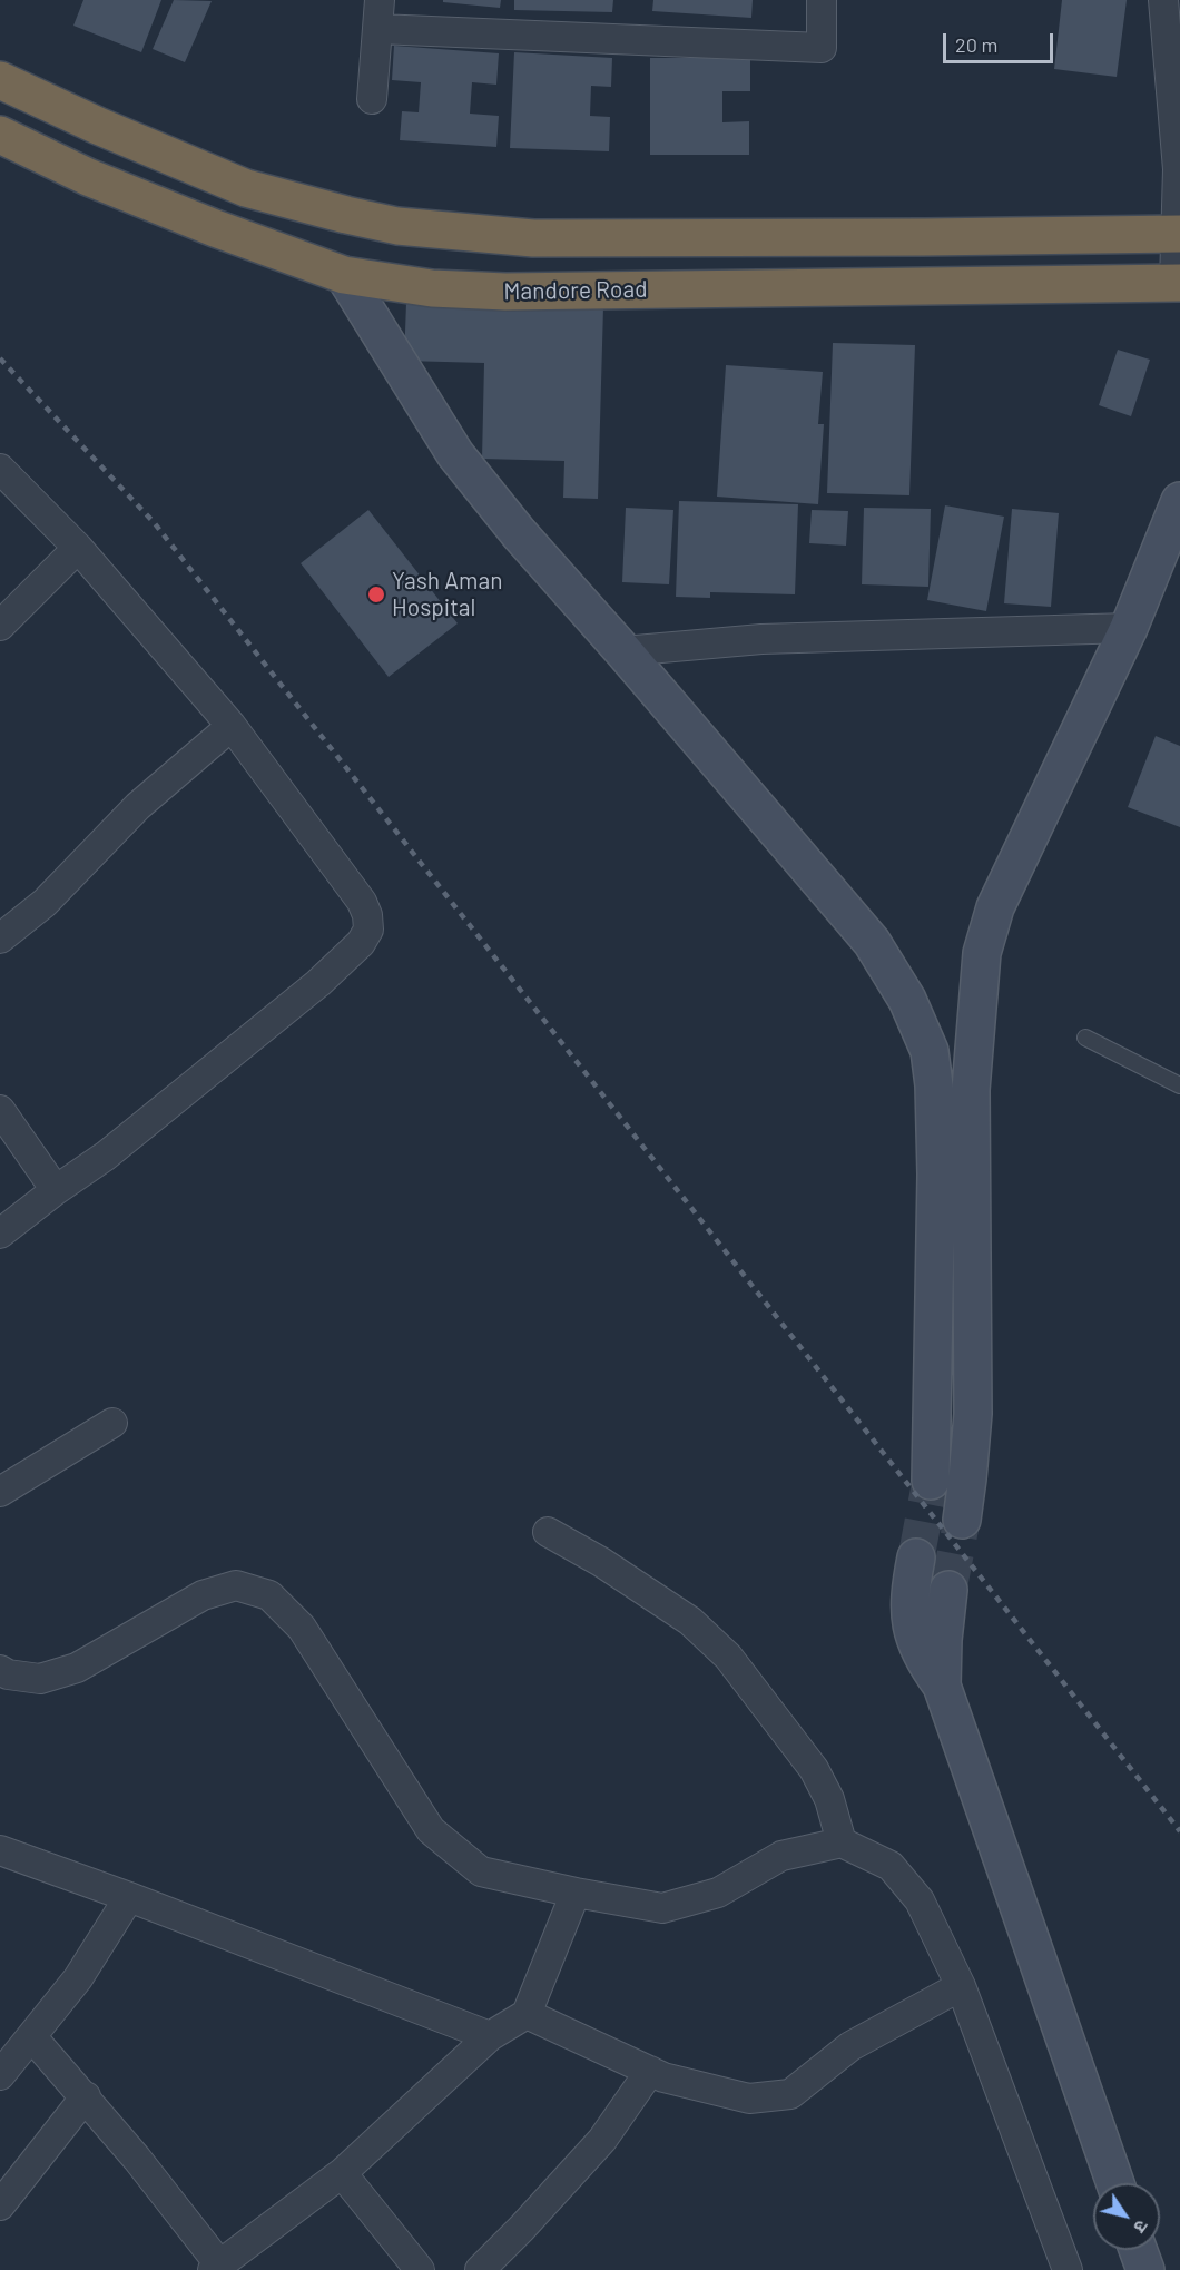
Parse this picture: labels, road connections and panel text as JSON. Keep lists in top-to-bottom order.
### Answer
{
  "streets": {
    "highway": ["Mandore Road"]
  },
  "places": ["Yash Aman Hospital"],
  "scale_bar": "20 m",
  "north": "bottom right"
}
